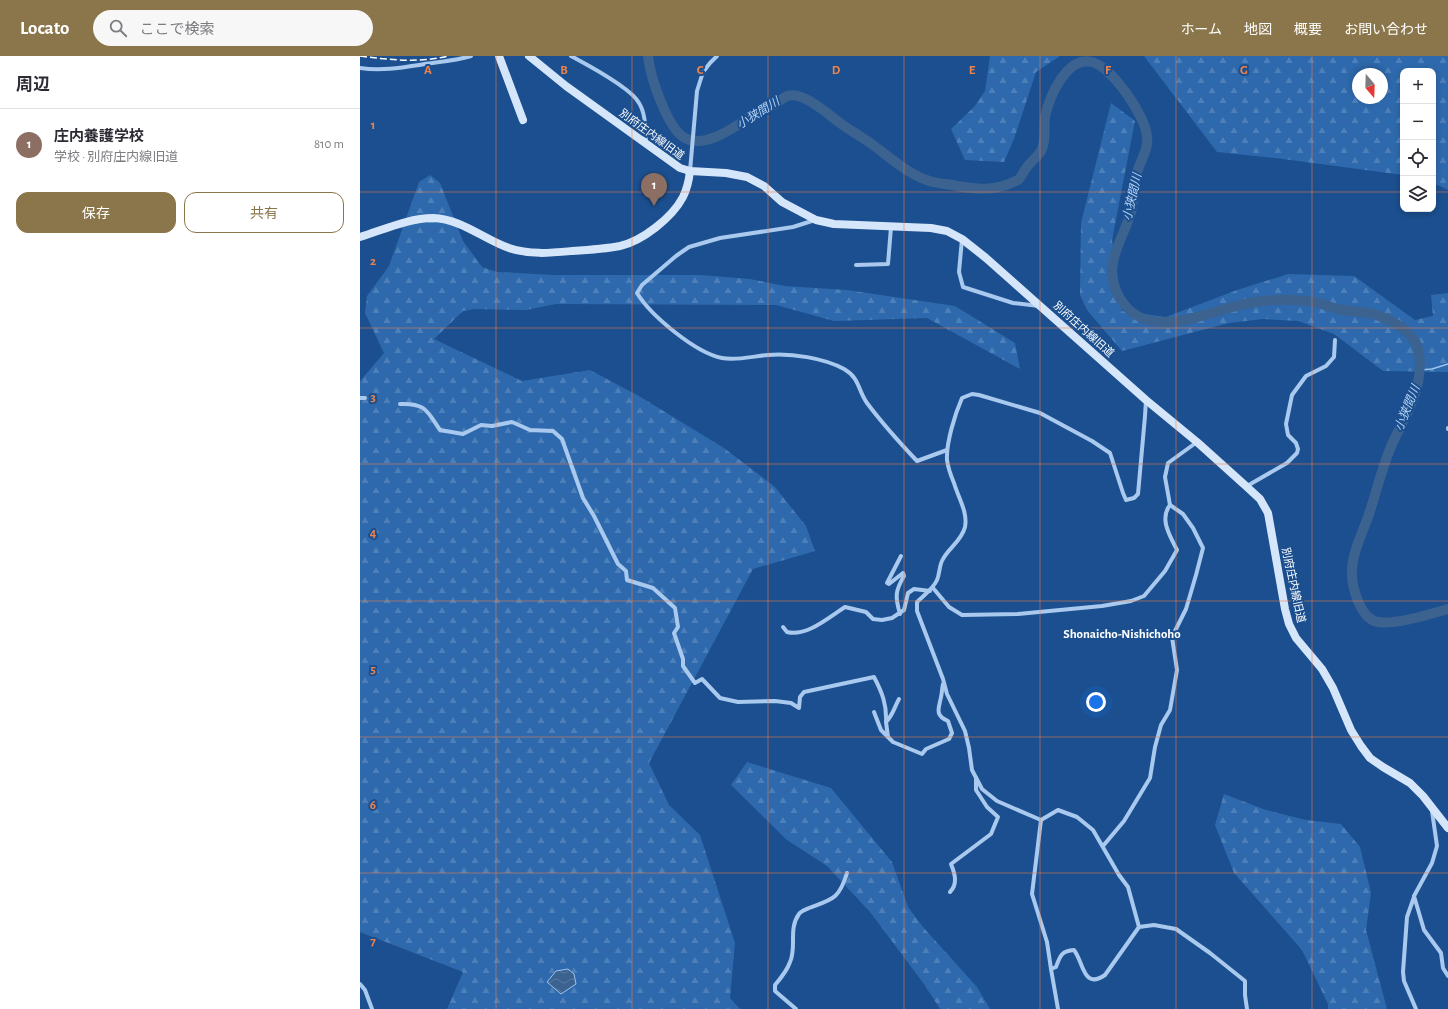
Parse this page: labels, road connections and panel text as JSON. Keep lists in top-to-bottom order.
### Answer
{
  "streets": {
    "street": ["別府庄内線旧道"]
  },
  "districts": ["Shonaicho-Nishichoho"],
  "water": ["小狭間川"],
  "north": "bottom",
  "page": {
    "header": "Locato",
    "search": "ここで検索",
    "nav": [
      "ホーム",
      "地図",
      "概要",
      "お問い合わせ"
    ],
    "heading": "周辺",
    "map_buttons": ["+", "−"],
    "list": [
      {
        "mark": "1",
        "name": "庄内養護学校",
        "note": "学校 · 別府庄内線旧道",
        "value": "810 m"
      }
    ],
    "pins": "1",
    "buttons": ["保存", "共有"]
  },
  "grid": {
    "columns": [
      "A",
      "B",
      "C",
      "D",
      "E",
      "F",
      "G"
    ],
    "rows": [
      "1",
      "2",
      "3",
      "4",
      "5",
      "6",
      "7"
    ]
  }
}
